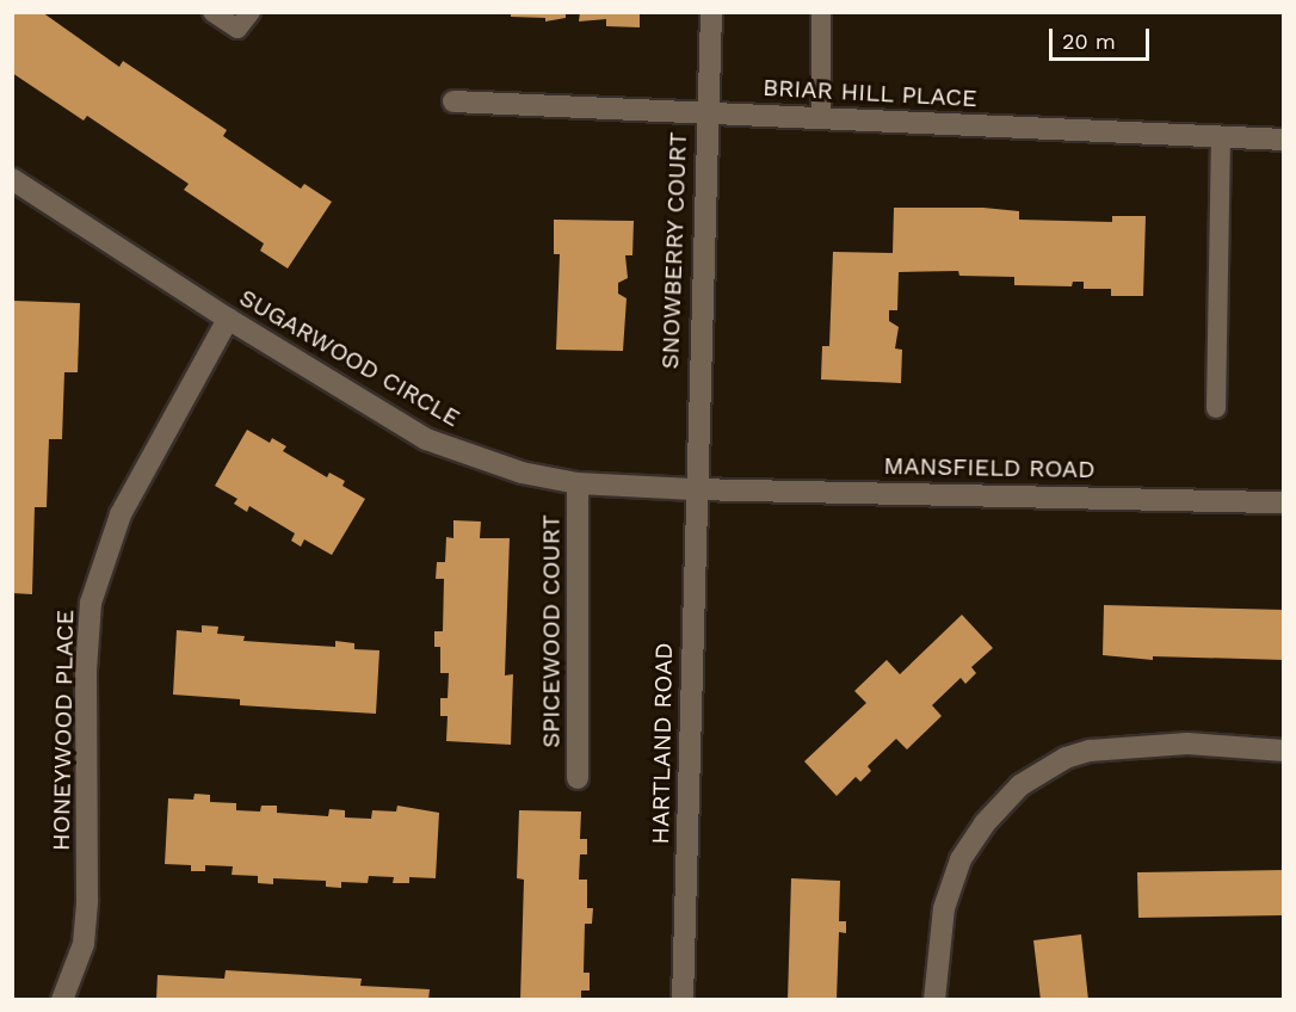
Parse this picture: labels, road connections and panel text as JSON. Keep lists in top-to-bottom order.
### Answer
{
  "streets": {
    "street": [
      "BRIAR HILL PLACE",
      "SNOWBERRY COURT",
      "SUGARWOOD CIRCLE",
      "MANSFIELD ROAD",
      "SPICEWOOD COURT",
      "HONEYWOOD PLACE",
      "HARTLAND ROAD"
    ]
  },
  "crossings": [
    ["BRIAR HILL PLACE", "SNOWBERRY COURT"],
    ["SNOWBERRY COURT", "SUGARWOOD CIRCLE"],
    ["SNOWBERRY COURT", "MANSFIELD ROAD"],
    ["SNOWBERRY COURT", "HARTLAND ROAD"],
    ["SUGARWOOD CIRCLE", "MANSFIELD ROAD"],
    ["SUGARWOOD CIRCLE", "SPICEWOOD COURT"],
    ["SUGARWOOD CIRCLE", "HONEYWOOD PLACE"],
    ["SUGARWOOD CIRCLE", "HARTLAND ROAD"],
    ["MANSFIELD ROAD", "HARTLAND ROAD"]
  ],
  "scale_bar": "20 m"
}
